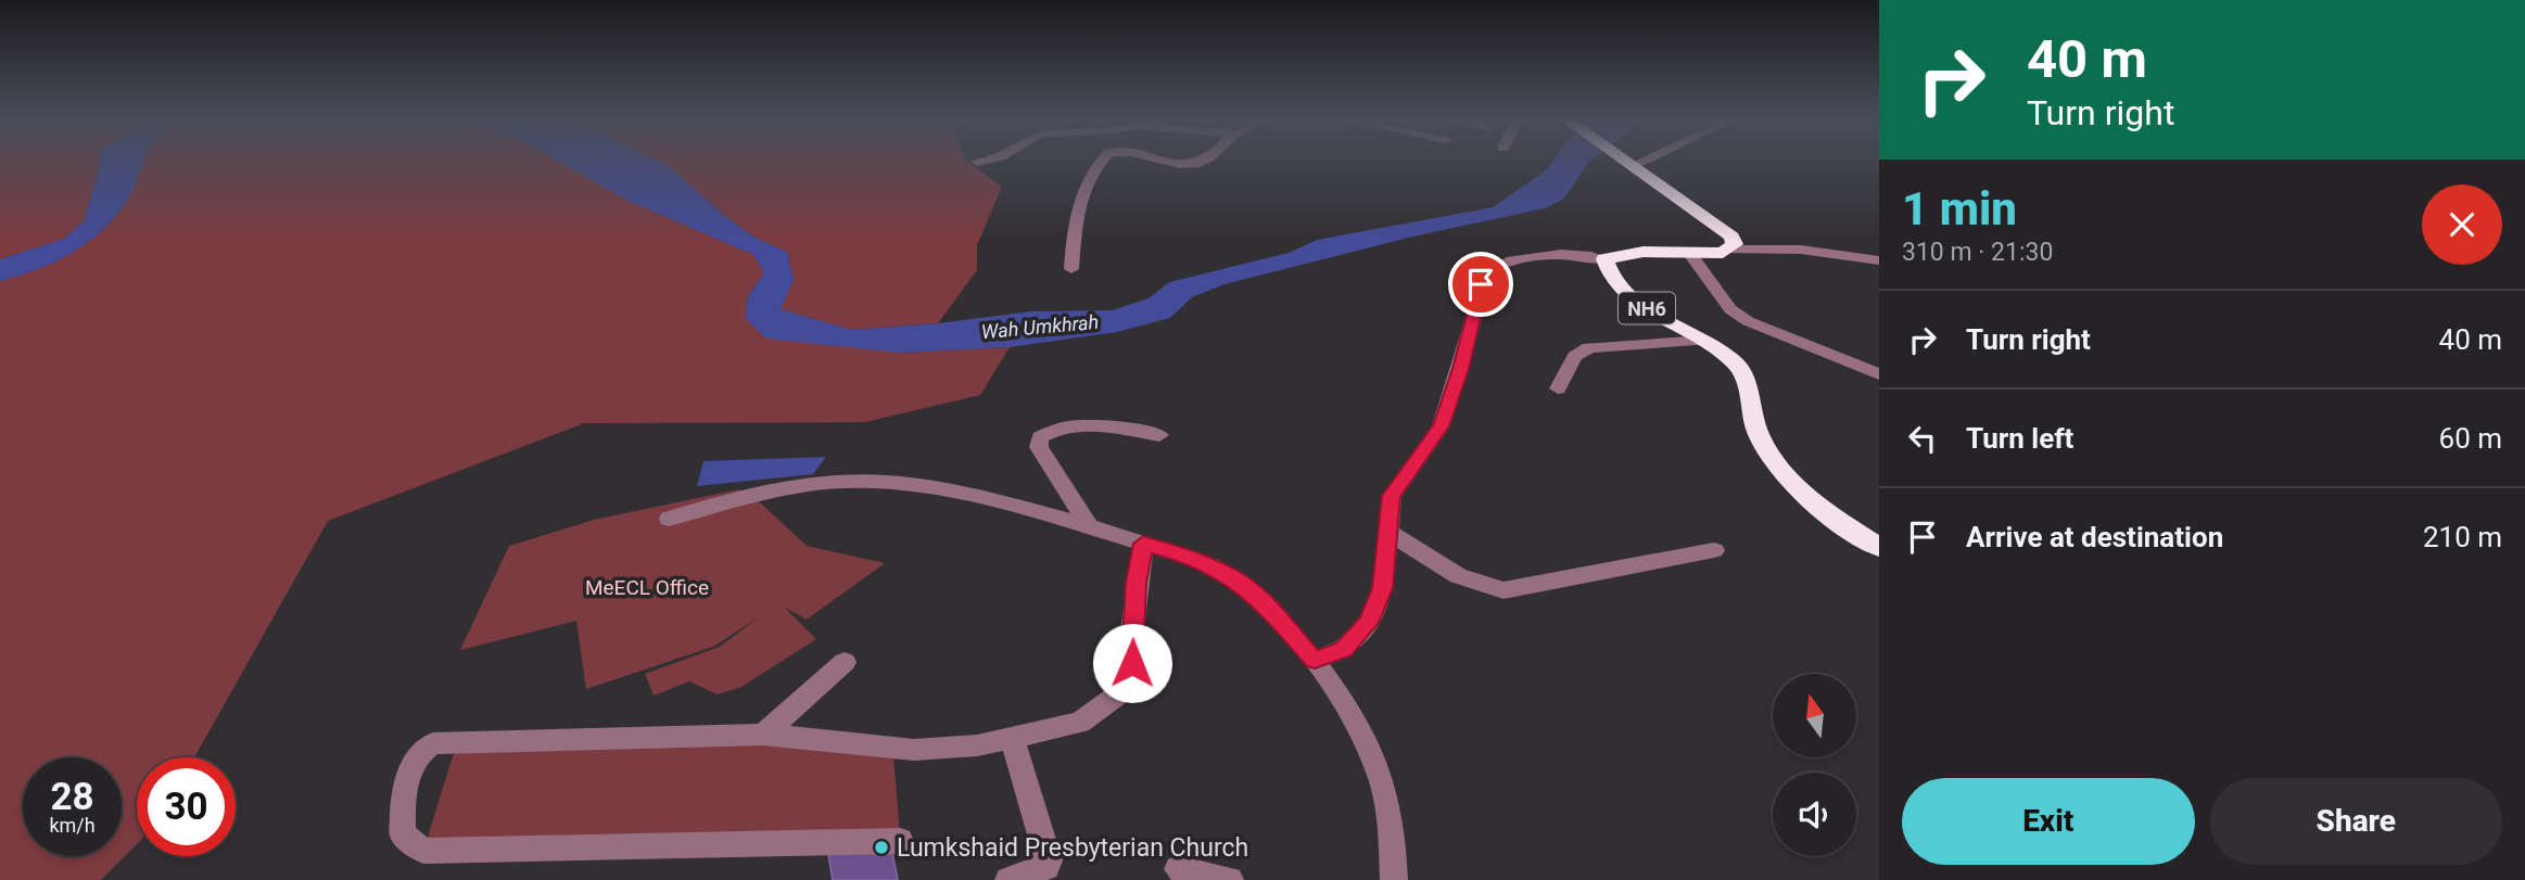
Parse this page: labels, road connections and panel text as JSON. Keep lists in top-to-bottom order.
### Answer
{
  "streets": {
    "highway": ["NH6"]
  },
  "water": ["Wah Umkhrah"],
  "parks": ["MeECL Office"],
  "places": ["Lumkshaid Presbyterian Church"],
  "north": "top",
  "page": {
    "turn": ["40 m", "Turn right"],
    "heading": ["1 min", "310 m · 21:30"],
    "list": [
      {
        "name": "Turn right",
        "value": "40 m"
      },
      {
        "name": "Turn left",
        "value": "60 m"
      },
      {
        "name": "Arrive at destination",
        "value": "210 m"
      }
    ],
    "speed": "28 km/h",
    "limit": "30",
    "buttons": ["Exit", "Share"]
  }
}
